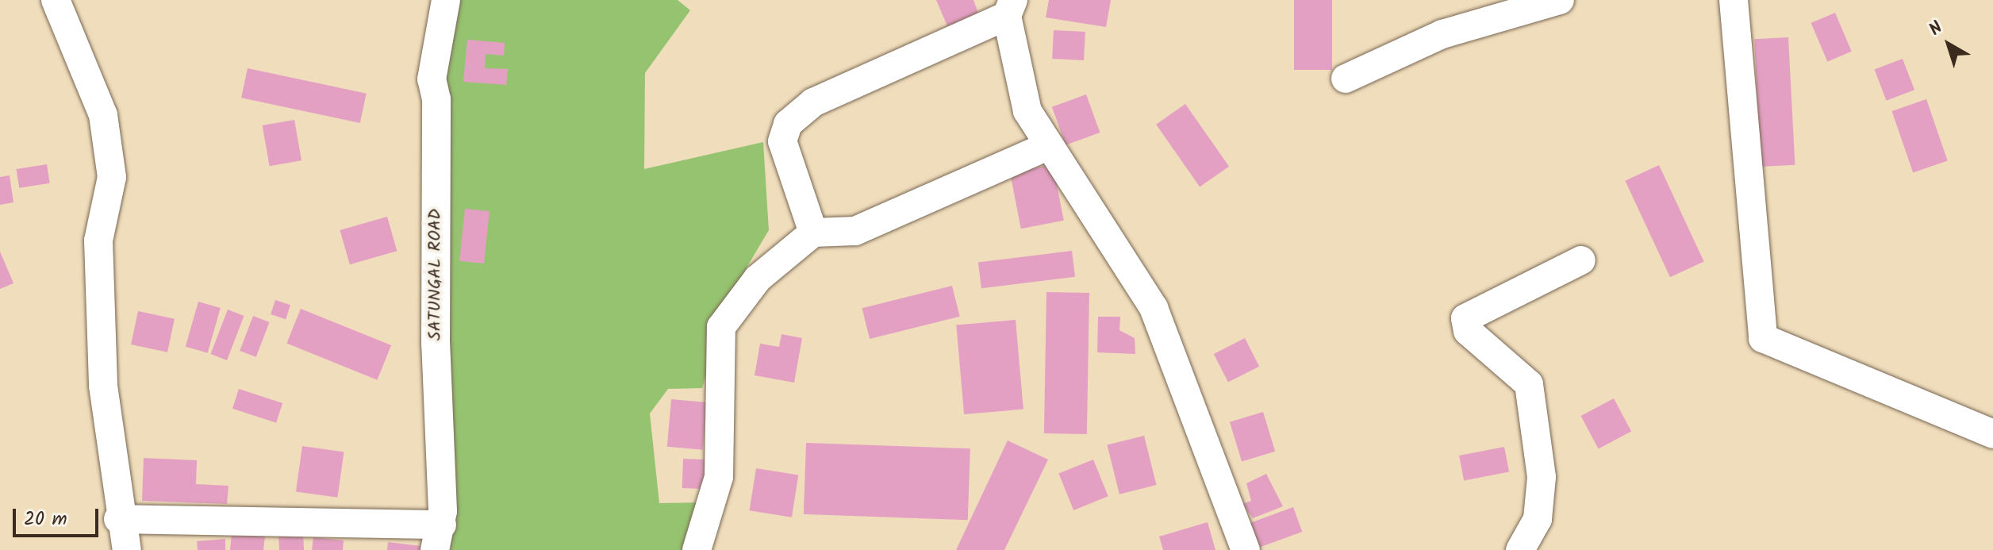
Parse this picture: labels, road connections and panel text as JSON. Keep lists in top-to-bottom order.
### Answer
{
  "streets": {
    "street": ["SATUNGAL ROAD"]
  },
  "scale_bar": "20 m",
  "north": "top left"
}
